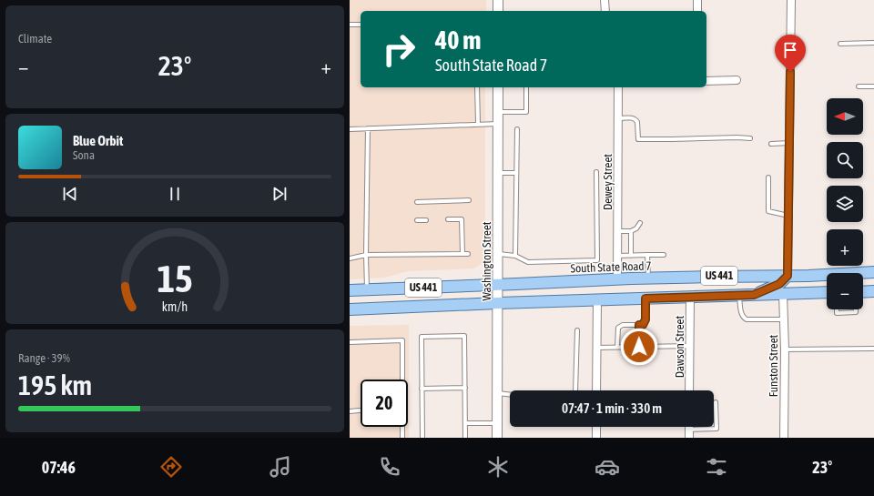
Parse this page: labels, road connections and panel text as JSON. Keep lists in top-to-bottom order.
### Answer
{
  "streets": {
    "main road": ["South State Road 7", "US 441"],
    "street": [
      "Dewey Street",
      "Washington Street",
      "Dawson Street",
      "Funston Street"
    ]
  },
  "crossings": [
    ["Dewey Street", "South State Road 7"],
    ["Washington Street", "South State Road 7"],
    ["Washington Street", "US 441"],
    ["US 441", "Dawson Street"],
    ["US 441", "Funston Street"]
  ],
  "north": "left",
  "page": {
    "tile": [
      "Climate",
      ["Range · 39%", "195 km"]
    ],
    "turn": ["40 m", "South State Road 7"],
    "heat": ["−", "23°", "+"],
    "map_buttons": ["+", "−"],
    "song": ["Blue Orbit", "Sona"],
    "limit": "20",
    "trip": "07:47 · 1 min · 330 m",
    "tabs": ["07:46", "23°"],
    "gauge": ["15", "km/h"]
  }
}
